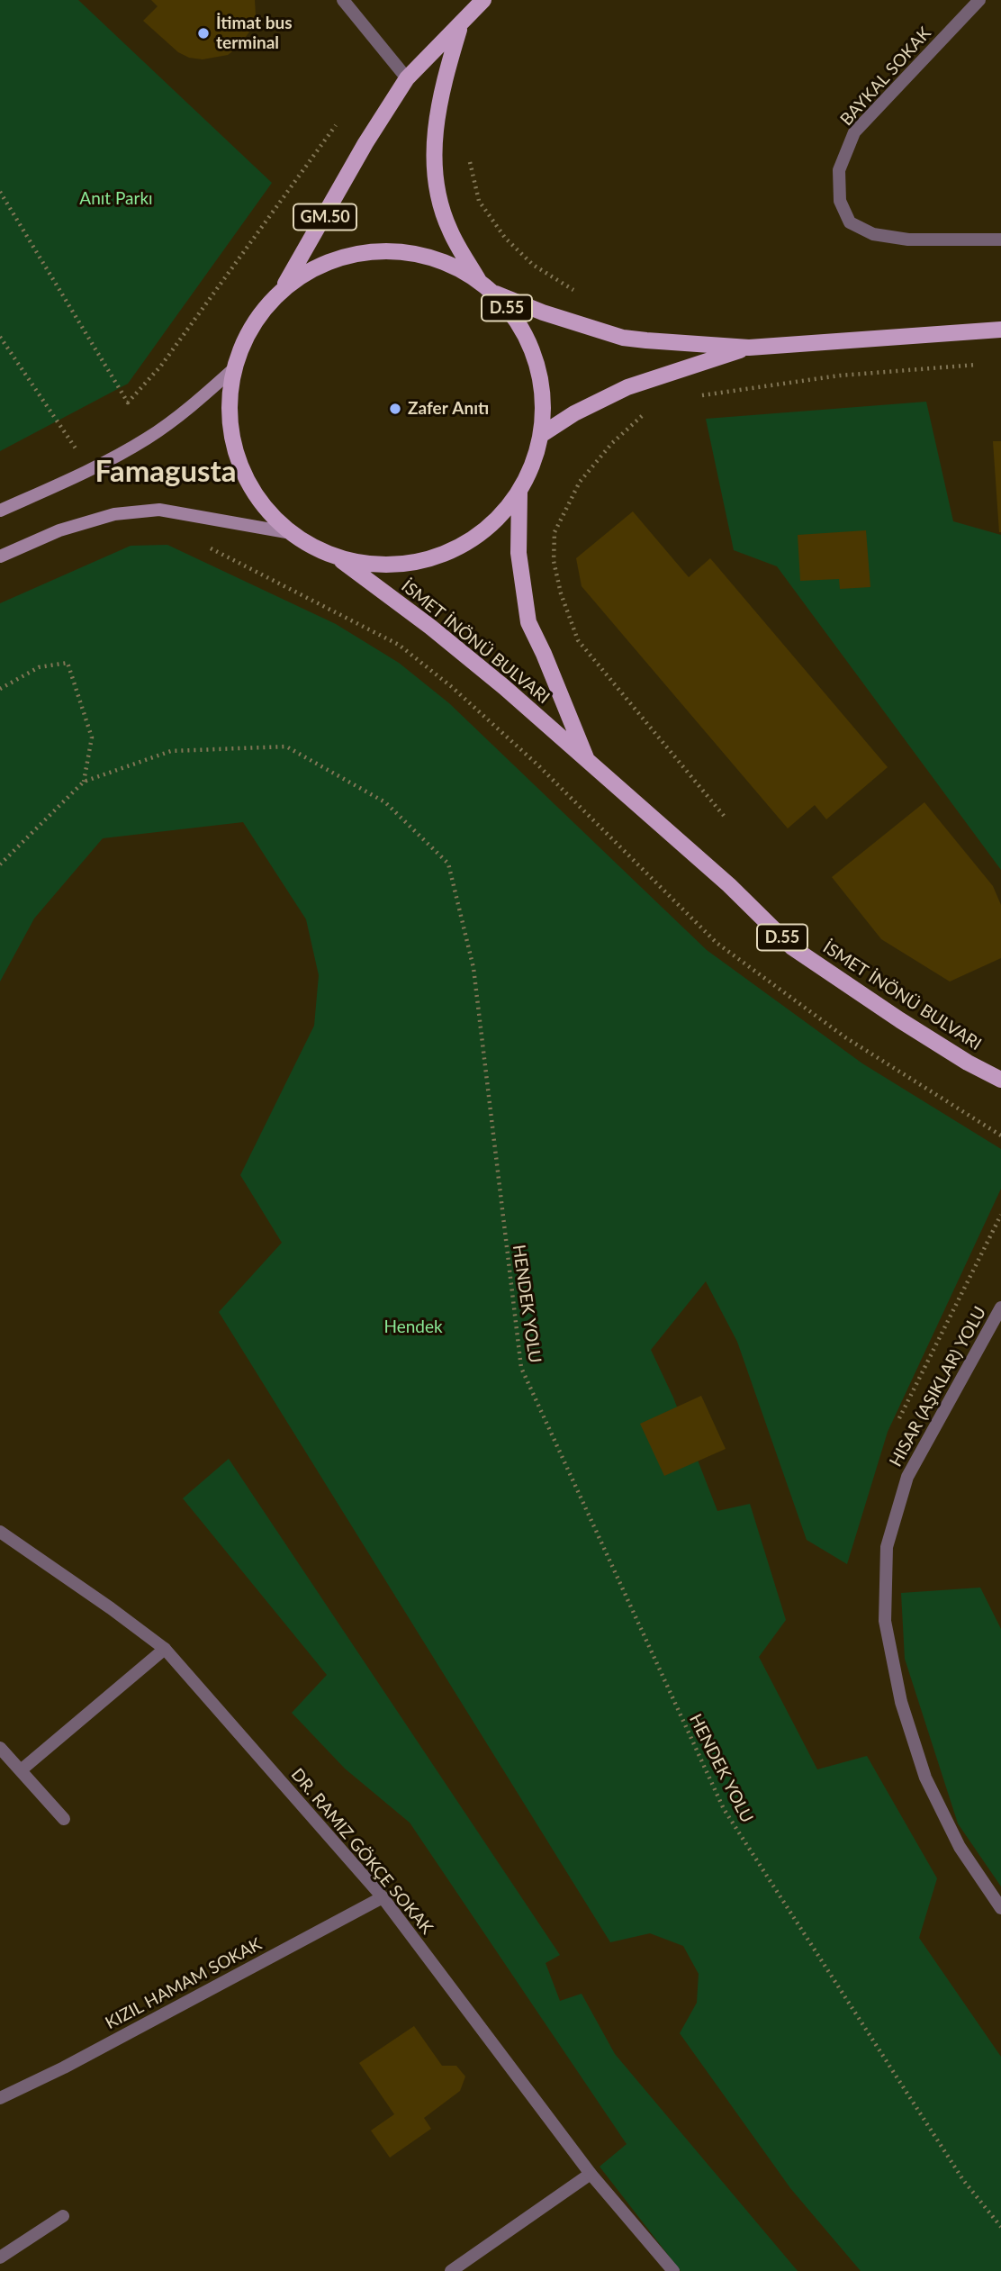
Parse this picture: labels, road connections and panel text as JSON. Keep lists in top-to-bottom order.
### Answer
{
  "streets": {
    "main road": ["GM.50", "D.55"],
    "street": ["BAYKAL SOKAK", "DR. RAMIZ GÖKÇE SOKAK"],
    "path": ["HENDEK YOLU"]
  },
  "crossings": [
    ["GM.50", "D.55"]
  ],
  "districts": ["Famagusta"],
  "parks": ["Anıt Parkı", "Hendek"],
  "places": ["İtimat bus terminal", "Zafer Anıtı"]
}
